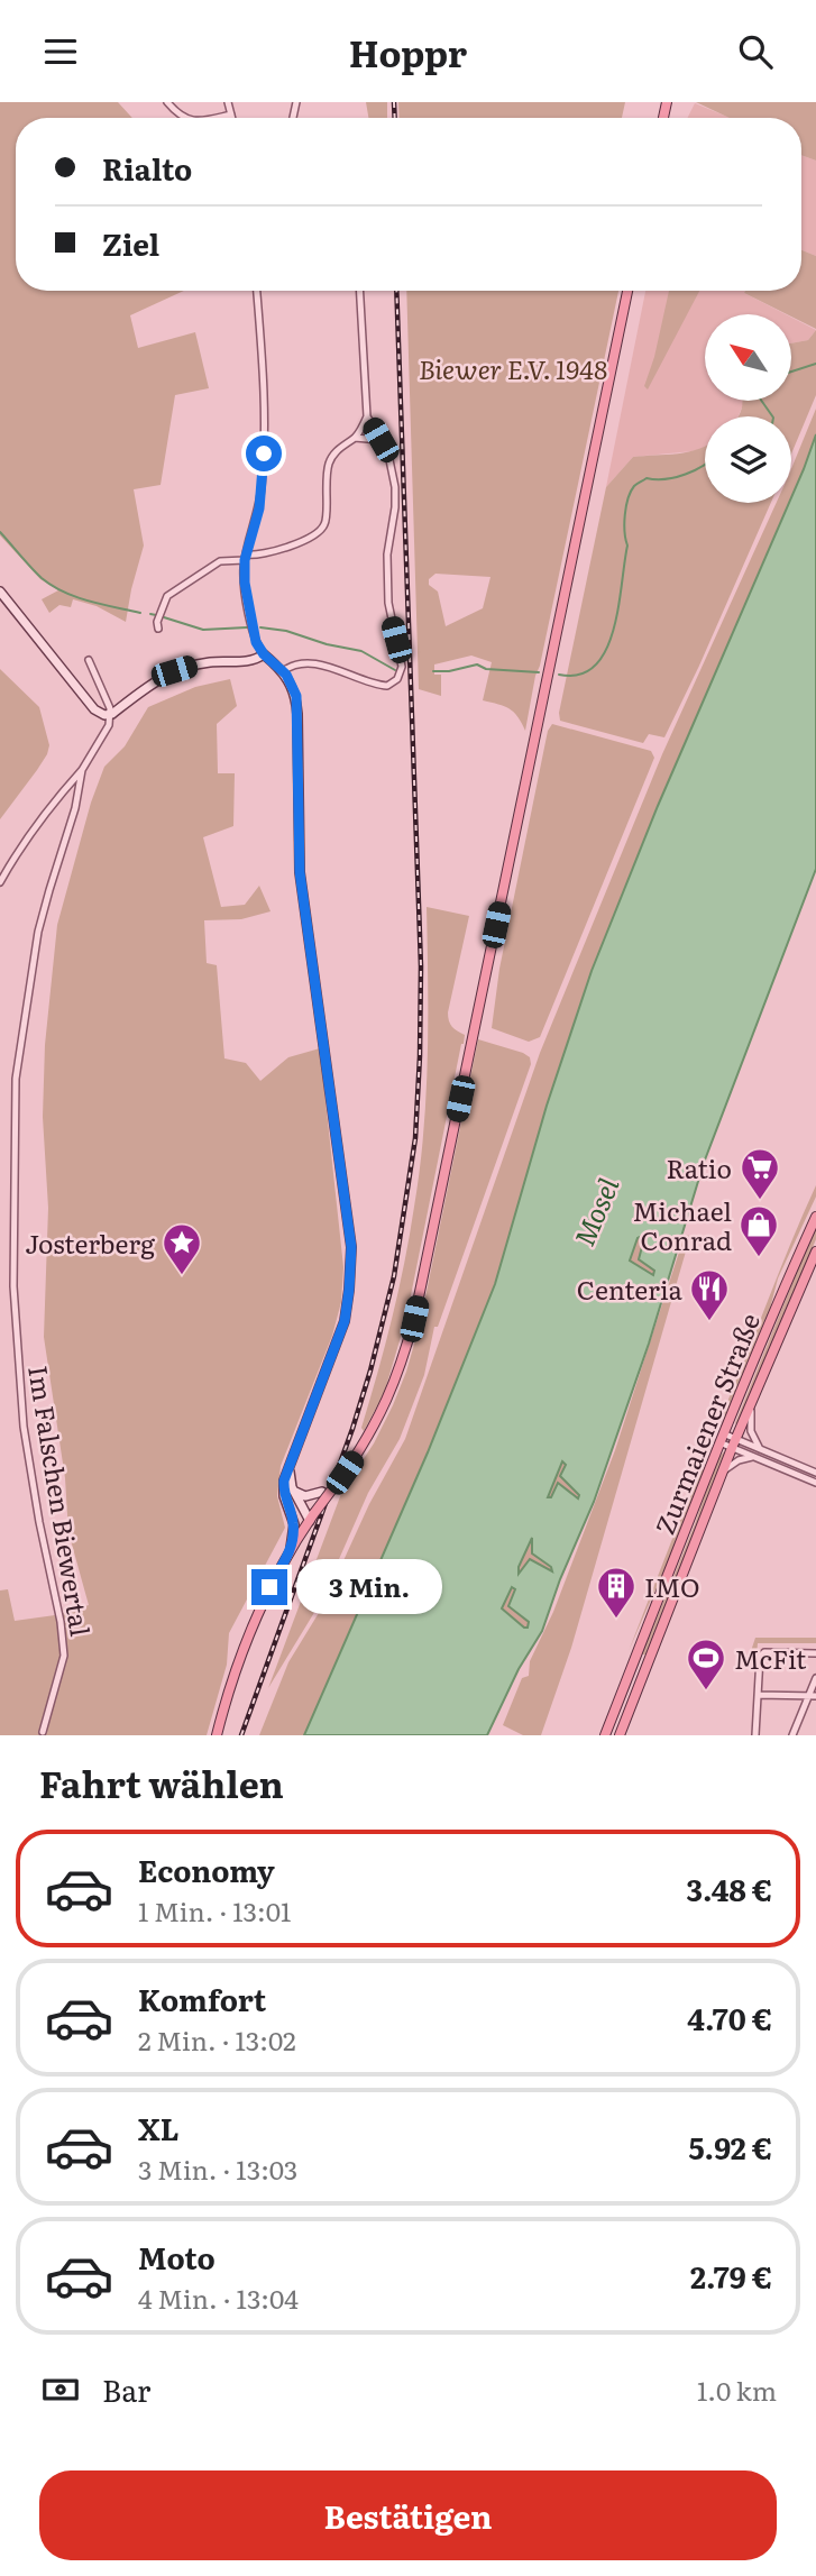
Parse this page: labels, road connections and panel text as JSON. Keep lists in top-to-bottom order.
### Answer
{
  "streets": {
    "main road": ["Zurmaiener Straße"],
    "street": ["Im Falschen Biewertal"]
  },
  "water": ["Mosel"],
  "parks": ["Biewer E.V. 1948"],
  "places": {
    "supermarket": ["Ratio"],
    "shop": ["Michael Conrad"],
    "place": ["Josterberg"],
    "restaurant": ["Centeria"],
    "building": ["IMO"],
    "sports": ["McFit"]
  },
  "north": "top left",
  "page": {
    "header": "Hoppr",
    "banner": ["Rialto", "Ziel"],
    "bubble": "3 Min.",
    "heading": "Fahrt wählen",
    "list": [
      {
        "name": "Economy",
        "note": "1 Min. · 13:01",
        "value": "3.48 €"
      },
      {
        "name": "Komfort",
        "note": "2 Min. · 13:02",
        "value": "4.70 €"
      },
      {
        "name": "XL",
        "note": "3 Min. · 13:03",
        "value": "5.92 €"
      },
      {
        "name": "Moto",
        "note": "4 Min. · 13:04",
        "value": "2.79 €"
      }
    ],
    "pay": ["Bar", "1.0 km"],
    "buttons": "Bestätigen"
  }
}
